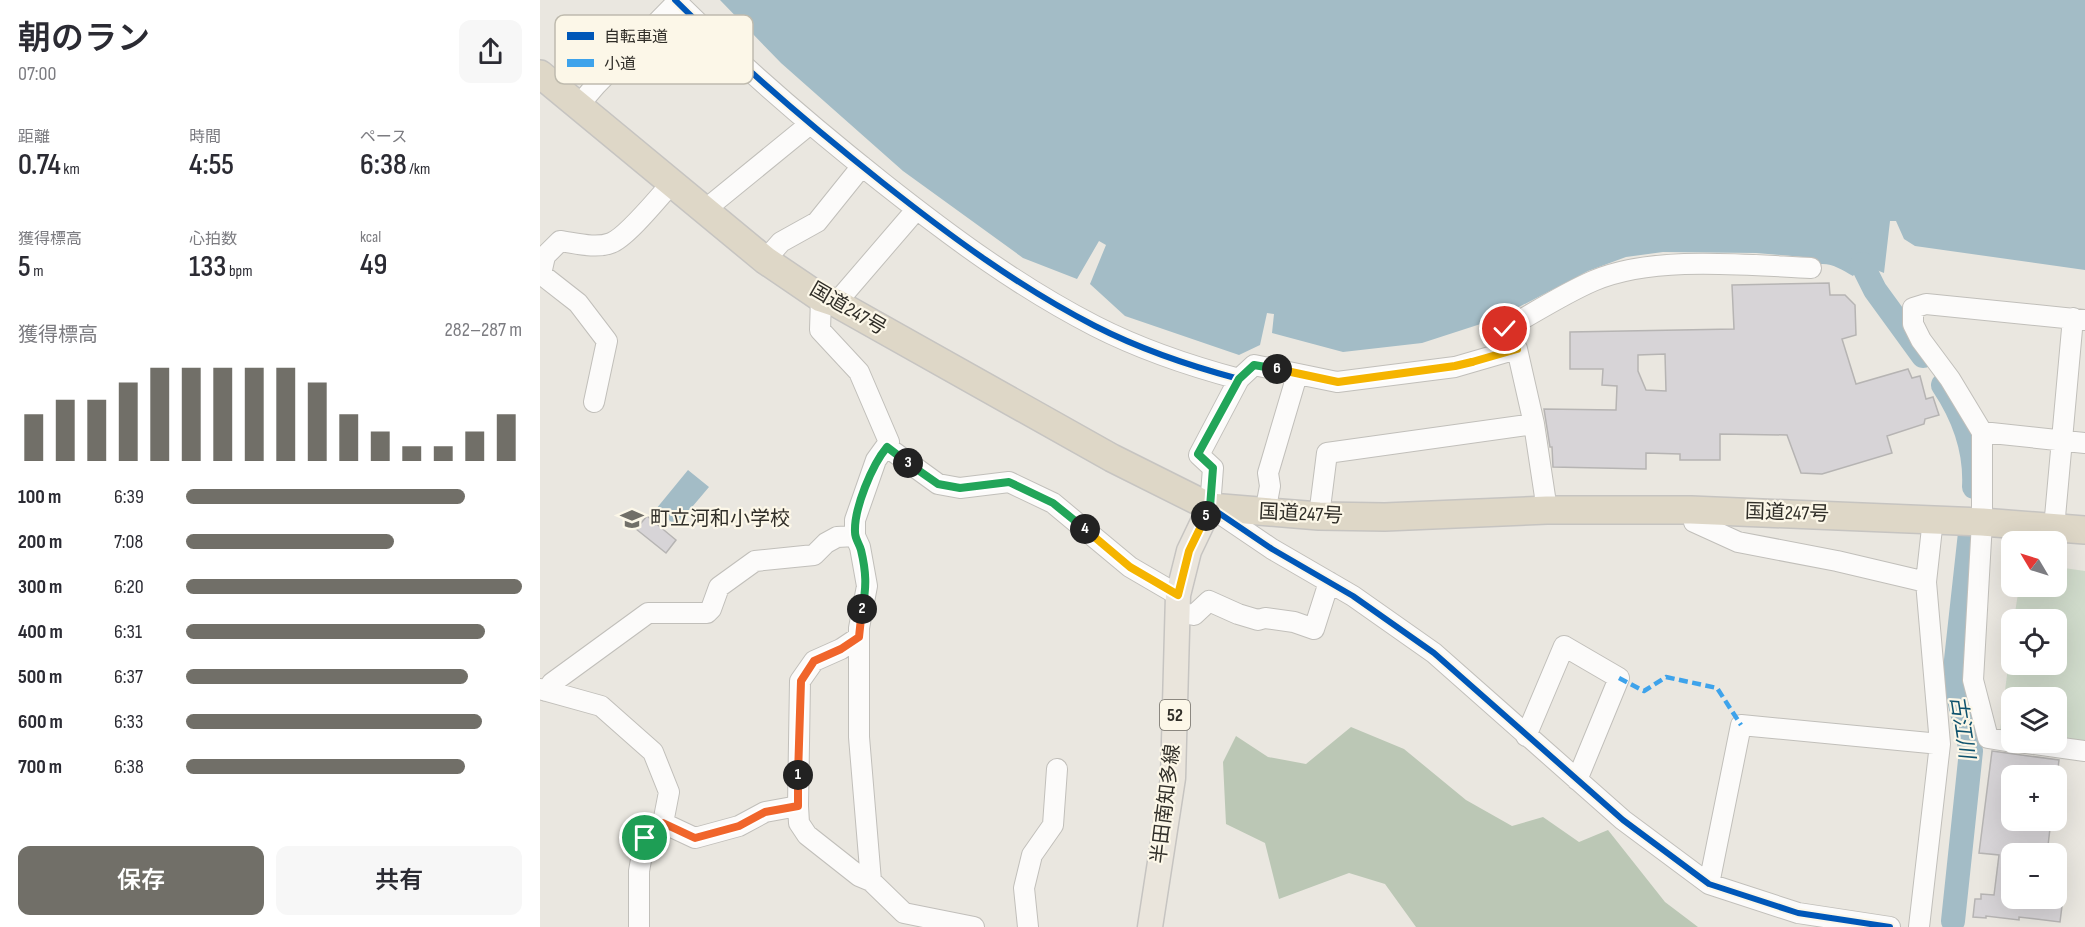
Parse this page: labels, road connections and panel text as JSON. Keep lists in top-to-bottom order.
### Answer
{
  "streets": {
    "highway": ["国道247号"],
    "main road": ["52", "半田南知多線"]
  },
  "crossings": [
    ["国道247号", "半田南知多線"]
  ],
  "water": ["古江川"],
  "places": {
    "school or university": ["町立河和小学校"]
  },
  "legend": ["自転車道", "小道"],
  "north": "top left",
  "page": {
    "heading": ["朝のラン", "07:00"],
    "stats": [
      ["距離", "0.74 km"],
      ["時間", "4:55"],
      ["ペース", "6:38 /km"],
      ["獲得標高", "5 m"],
      ["心拍数", "133 bpm"],
      ["kcal", "49"]
    ],
    "chart": ["獲得標高", "282–287 m"],
    "pins": [
      "6",
      "3",
      "5",
      "4",
      "2",
      "1"
    ],
    "list": [
      {
        "name": "100 m",
        "note": "6:39"
      },
      {
        "name": "200 m",
        "note": "7:08"
      },
      {
        "name": "300 m",
        "note": "6:20"
      },
      {
        "name": "400 m",
        "note": "6:31"
      },
      {
        "name": "500 m",
        "note": "6:37"
      },
      {
        "name": "600 m",
        "note": "6:33"
      },
      {
        "name": "700 m",
        "note": "6:38"
      }
    ],
    "map_buttons": ["+", "−"],
    "buttons": ["保存", "共有"]
  }
}
